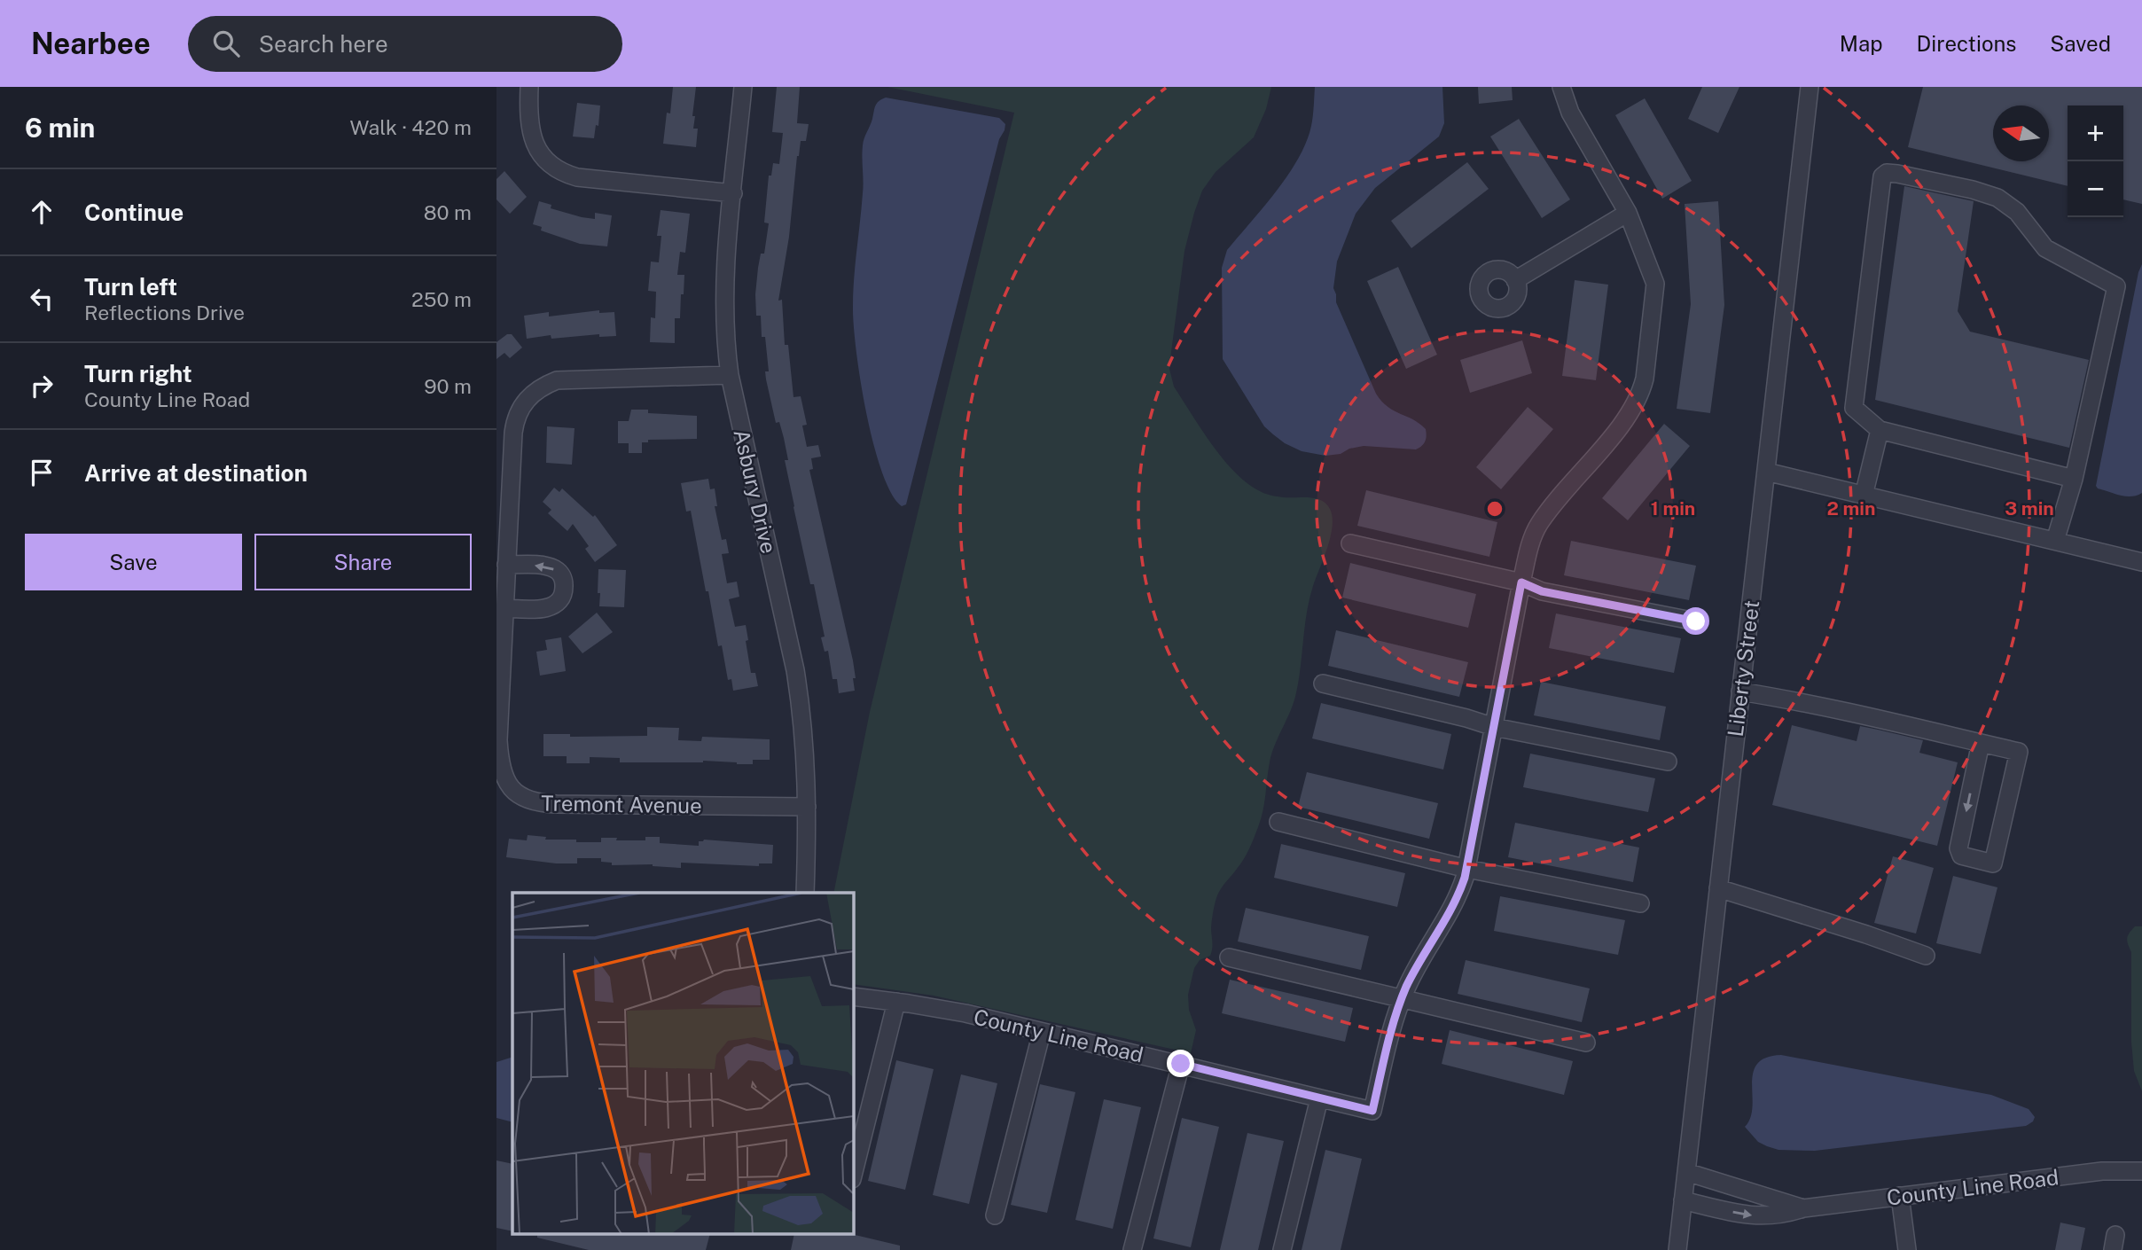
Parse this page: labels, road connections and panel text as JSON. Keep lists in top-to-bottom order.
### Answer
{
  "streets": {
    "street": [
      "Asbury Drive",
      "Liberty Street",
      "Tremont Avenue",
      "County Line Road"
    ]
  },
  "crossings": [
    ["Asbury Drive", "Tremont Avenue"],
    ["Liberty Street", "County Line Road"]
  ],
  "north": "left",
  "page": {
    "header": "Nearbee",
    "search": "Search here",
    "nav": ["Map", "Directions", "Saved"],
    "heading": ["6 min", "Walk · 420 m"],
    "map_buttons": ["+", "−"],
    "list": [
      ["Continue", "80 m"],
      ["Turn left", "Reflections Drive", "250 m"],
      ["Turn right", "County Line Road", "90 m"],
      "Arrive at destination"
    ],
    "buttons": ["Save", "Share"]
  },
  "rings": ["1 min", "2 min", "3 min"]
}
